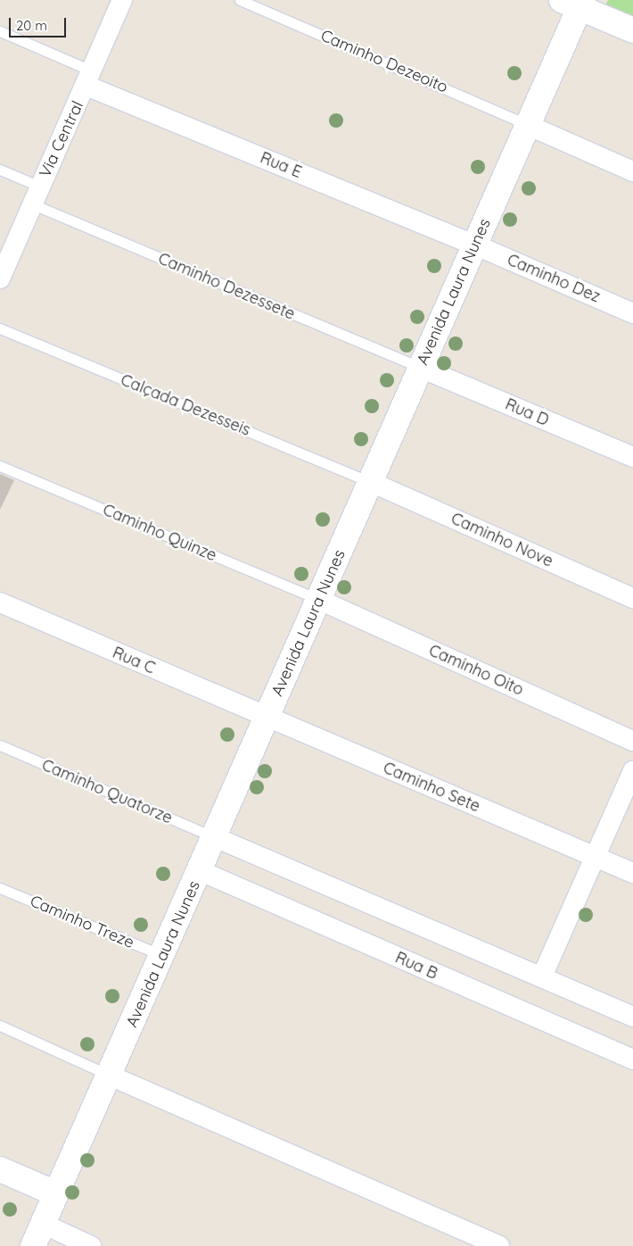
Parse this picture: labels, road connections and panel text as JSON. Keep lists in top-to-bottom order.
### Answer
{
  "streets": {
    "street": [
      "Via Central",
      "Rua E",
      "Caminho Dez",
      "Avenida Laura Nunes",
      "Rua D",
      "Caminho Nove",
      "Rua C",
      "Caminho Oito",
      "Caminho Sete",
      "Rua B"
    ],
    "lane": [
      "Caminho Dezeoito",
      "Caminho Dezessete",
      "Calçada Dezesseis",
      "Caminho Quinze",
      "Caminho Quatorze",
      "Caminho Treze"
    ]
  },
  "crossings": [
    ["Caminho Dezeoito", "Avenida Laura Nunes"],
    ["Via Central", "Rua E"],
    ["Via Central", "Caminho Dezessete"],
    ["Rua E", "Caminho Dez"],
    ["Rua E", "Avenida Laura Nunes"],
    ["Caminho Dez", "Avenida Laura Nunes"],
    ["Caminho Dezessete", "Avenida Laura Nunes"],
    ["Caminho Dezessete", "Rua D"],
    ["Avenida Laura Nunes", "Calçada Dezesseis"],
    ["Avenida Laura Nunes", "Rua D"],
    ["Avenida Laura Nunes", "Caminho Quinze"],
    ["Avenida Laura Nunes", "Caminho Nove"],
    ["Avenida Laura Nunes", "Rua C"],
    ["Avenida Laura Nunes", "Caminho Oito"],
    ["Avenida Laura Nunes", "Caminho Sete"],
    ["Avenida Laura Nunes", "Caminho Quatorze"],
    ["Avenida Laura Nunes", "Caminho Treze"],
    ["Avenida Laura Nunes", "Rua B"],
    ["Calçada Dezesseis", "Caminho Nove"],
    ["Caminho Quinze", "Caminho Oito"],
    ["Rua C", "Caminho Sete"]
  ],
  "scale_bar": "20 m"
}
